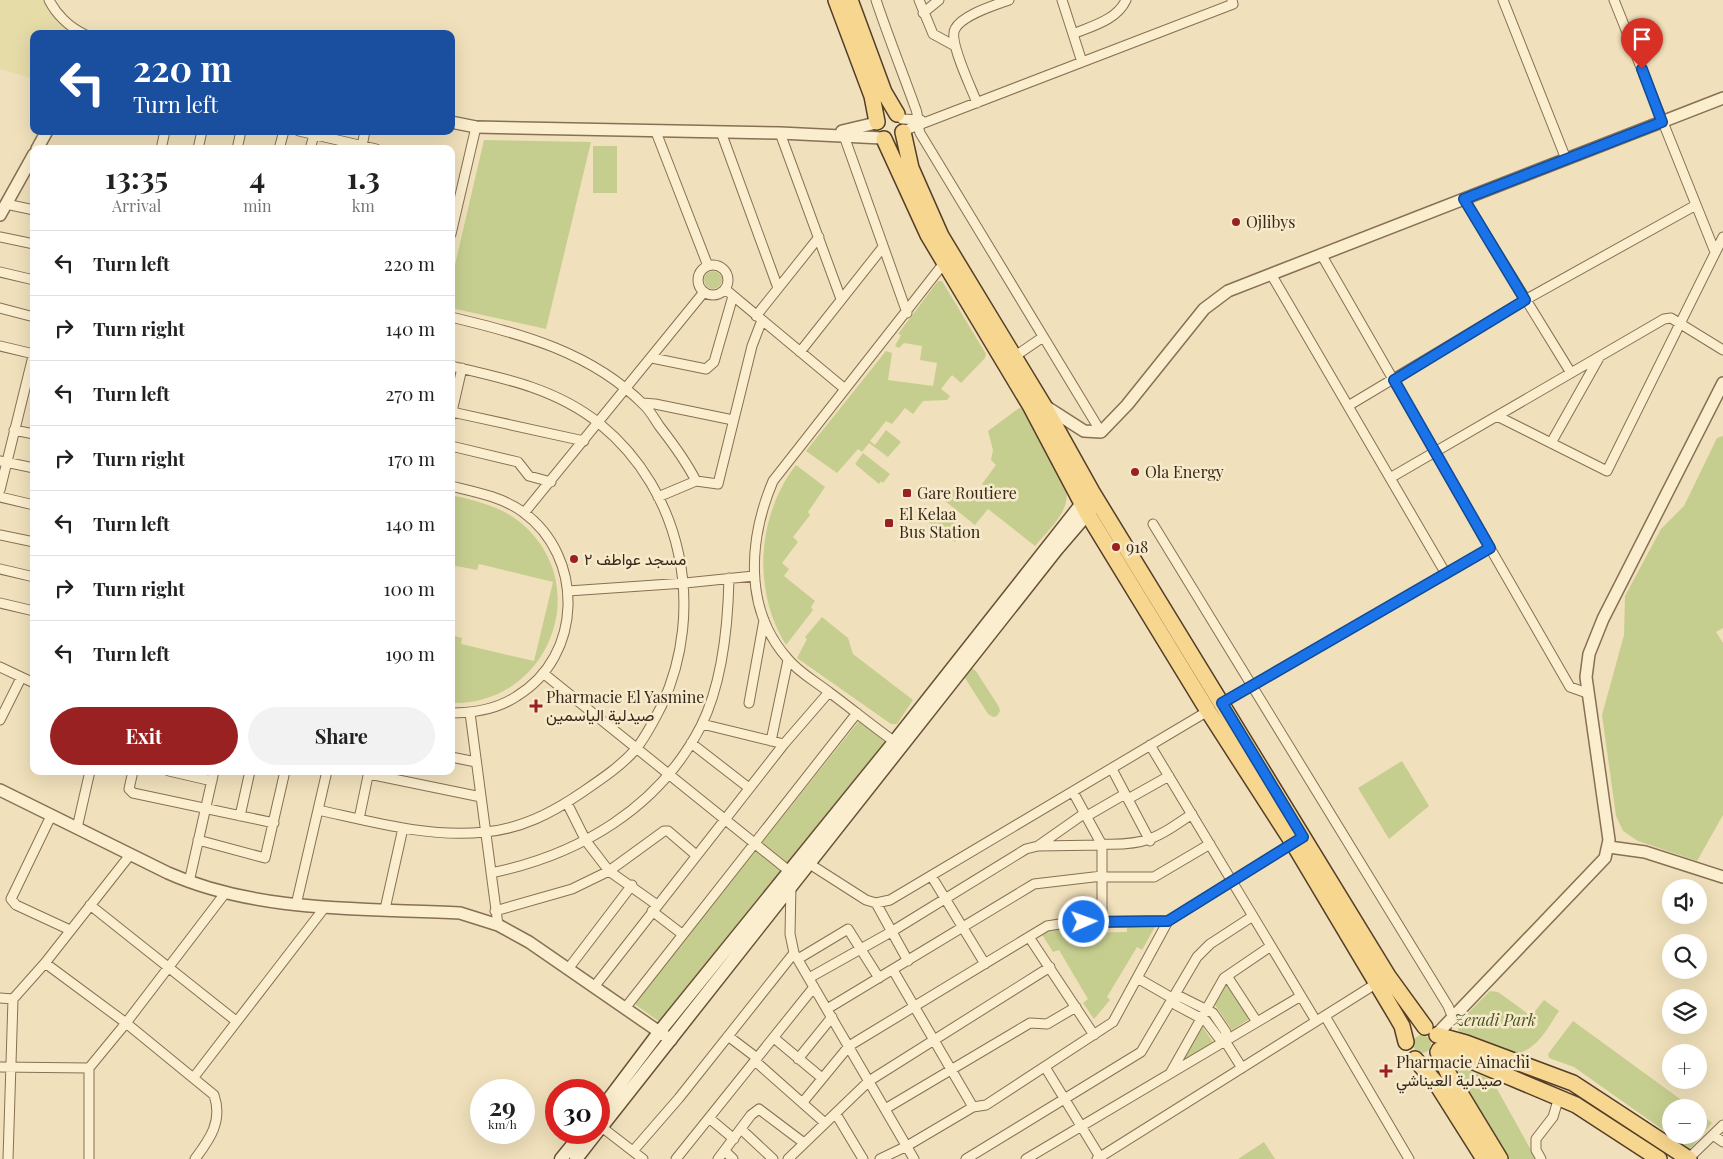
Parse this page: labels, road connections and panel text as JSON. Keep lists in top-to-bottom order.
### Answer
{
  "parks": ["Zeradi Park"],
  "places": {
    "other": [
      "Ojlibys",
      "Ola Energy",
      "918",
      "مسجد عواطف ٢"
    ],
    "transit": ["Gare Routiere", "El Kelaa Bus Station"],
    "health": ["Pharmacie El Yasmine صيدلية الياسمين", "Pharmacie Ainachi صيدلية العيناشي"]
  },
  "page": {
    "turn": ["220 m", "Turn left"],
    "eta": [
      "13:35",
      "Arrival",
      "4",
      "min",
      "1.3",
      "km"
    ],
    "list": [
      {
        "name": "Turn left",
        "value": "220 m"
      },
      {
        "name": "Turn right",
        "value": "140 m"
      },
      {
        "name": "Turn left",
        "value": "270 m"
      },
      {
        "name": "Turn right",
        "value": "170 m"
      },
      {
        "name": "Turn left",
        "value": "140 m"
      },
      {
        "name": "Turn right",
        "value": "100 m"
      },
      {
        "name": "Turn left",
        "value": "190 m"
      }
    ],
    "buttons": ["Exit", "Share"],
    "map_buttons": ["+", "−"],
    "speed": "29 km/h",
    "limit": "30"
  }
}
